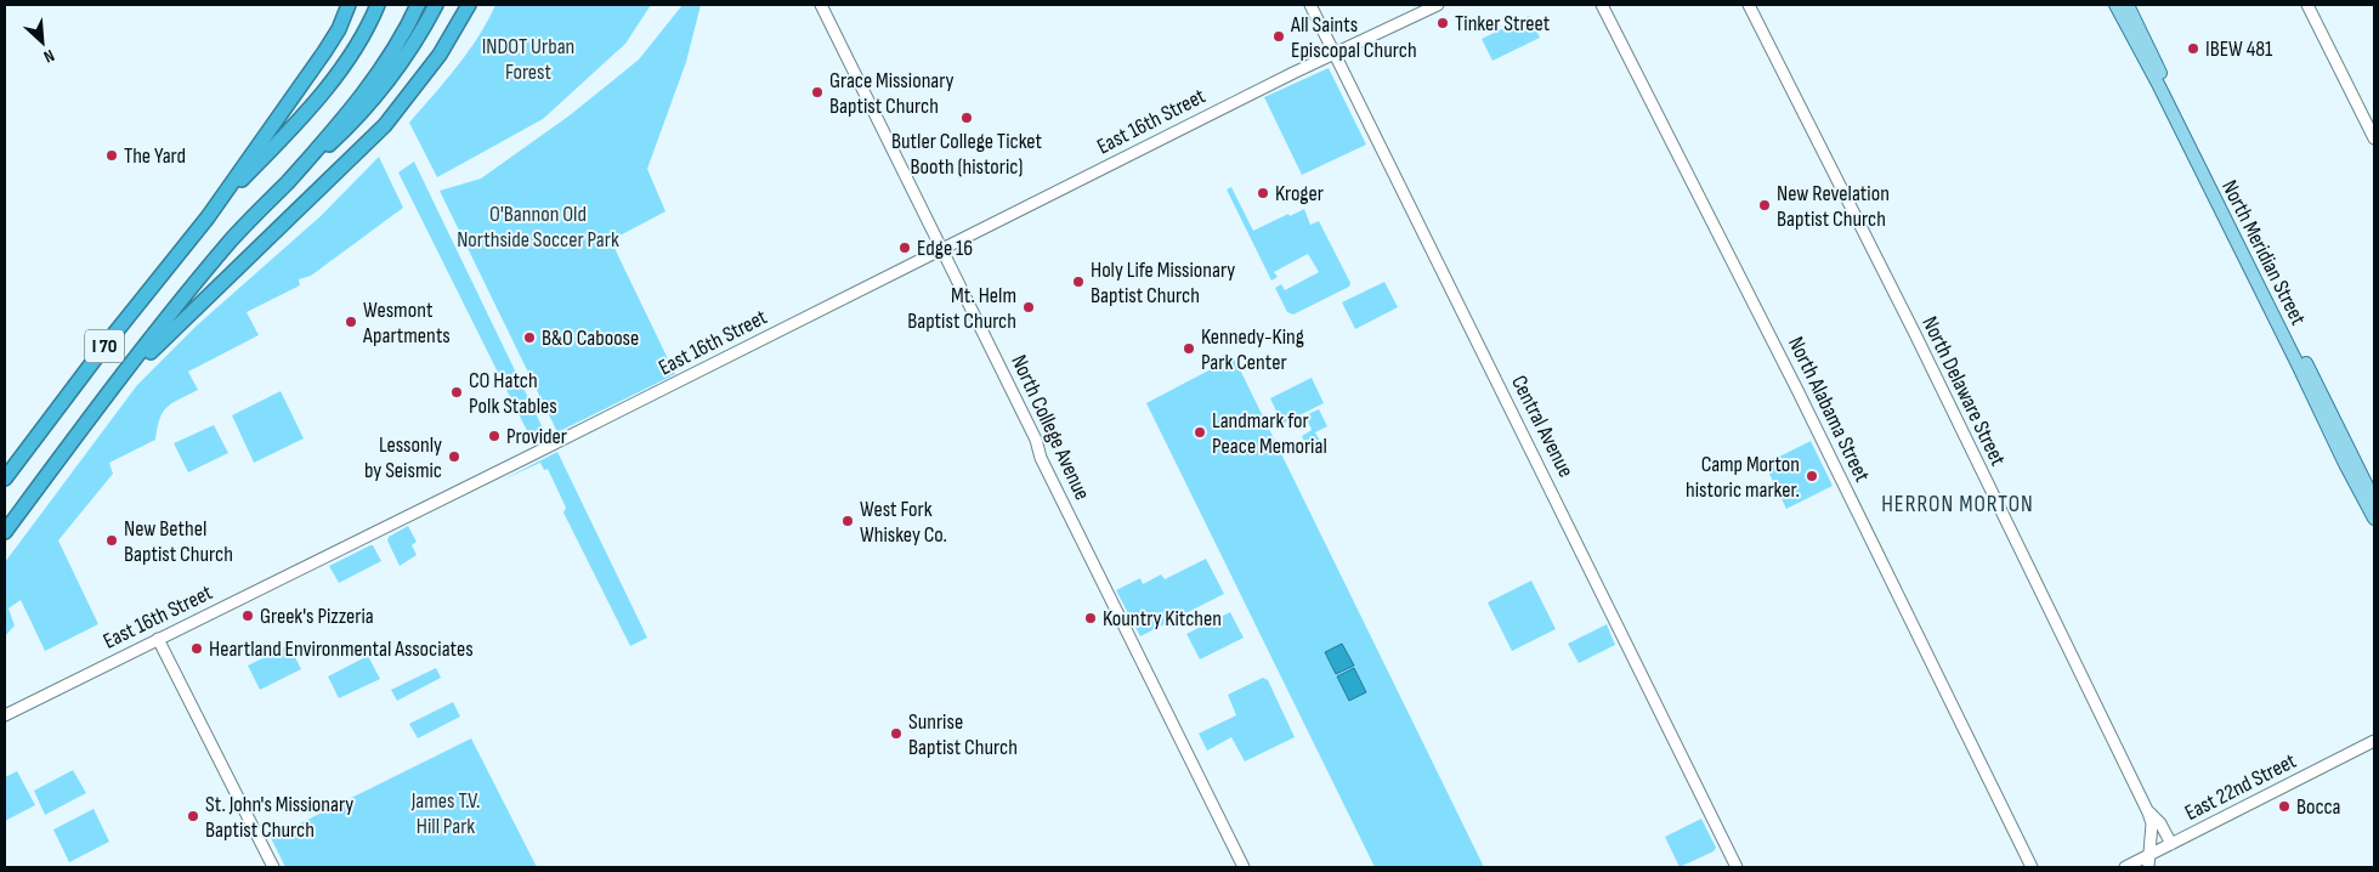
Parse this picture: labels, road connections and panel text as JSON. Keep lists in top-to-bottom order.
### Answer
{
  "streets": {
    "highway": ["I 70"],
    "main road": [
      "East 16th Street",
      "North Meridian Street",
      "North Delaware Street",
      "North Alabama Street",
      "Central Avenue",
      "North College Avenue",
      "East 22nd Street"
    ]
  },
  "crossings": [
    ["East 16th Street", "Central Avenue"],
    ["East 16th Street", "North College Avenue"],
    ["North Delaware Street", "East 22nd Street"]
  ],
  "districts": ["HERRON MORTON"],
  "parks": ["INDOT Urban Forest", "O'Bannon Old Northside Soccer Park", "James T.V. Hill Park"],
  "places": [
    "Tinker Street",
    "All Saints Episcopal Church",
    "IBEW 481",
    "Grace Missionary Baptist Church",
    "Butler College Ticket Booth (historic)",
    "The Yard",
    "Kroger",
    "New Revelation Baptist Church",
    "Edge 16",
    "Holy Life Missionary Baptist Church",
    "Mt. Helm Baptist Church",
    "Wesmont Apartments",
    "B&O Caboose",
    "Kennedy-King Park Center",
    "CO Hatch Polk Stables",
    "Landmark for Peace Memorial",
    "Provider",
    "Lessonly by Seismic",
    "Camp Morton historic marker.",
    "West Fork Whiskey Co.",
    "New Bethel Baptist Church",
    "Greek's Pizzeria",
    "Kountry Kitchen",
    "Heartland Environmental Associates",
    "Sunrise Baptist Church",
    "Bocca",
    "St. John's Missionary Baptist Church"
  ],
  "north": "bottom right"
}
